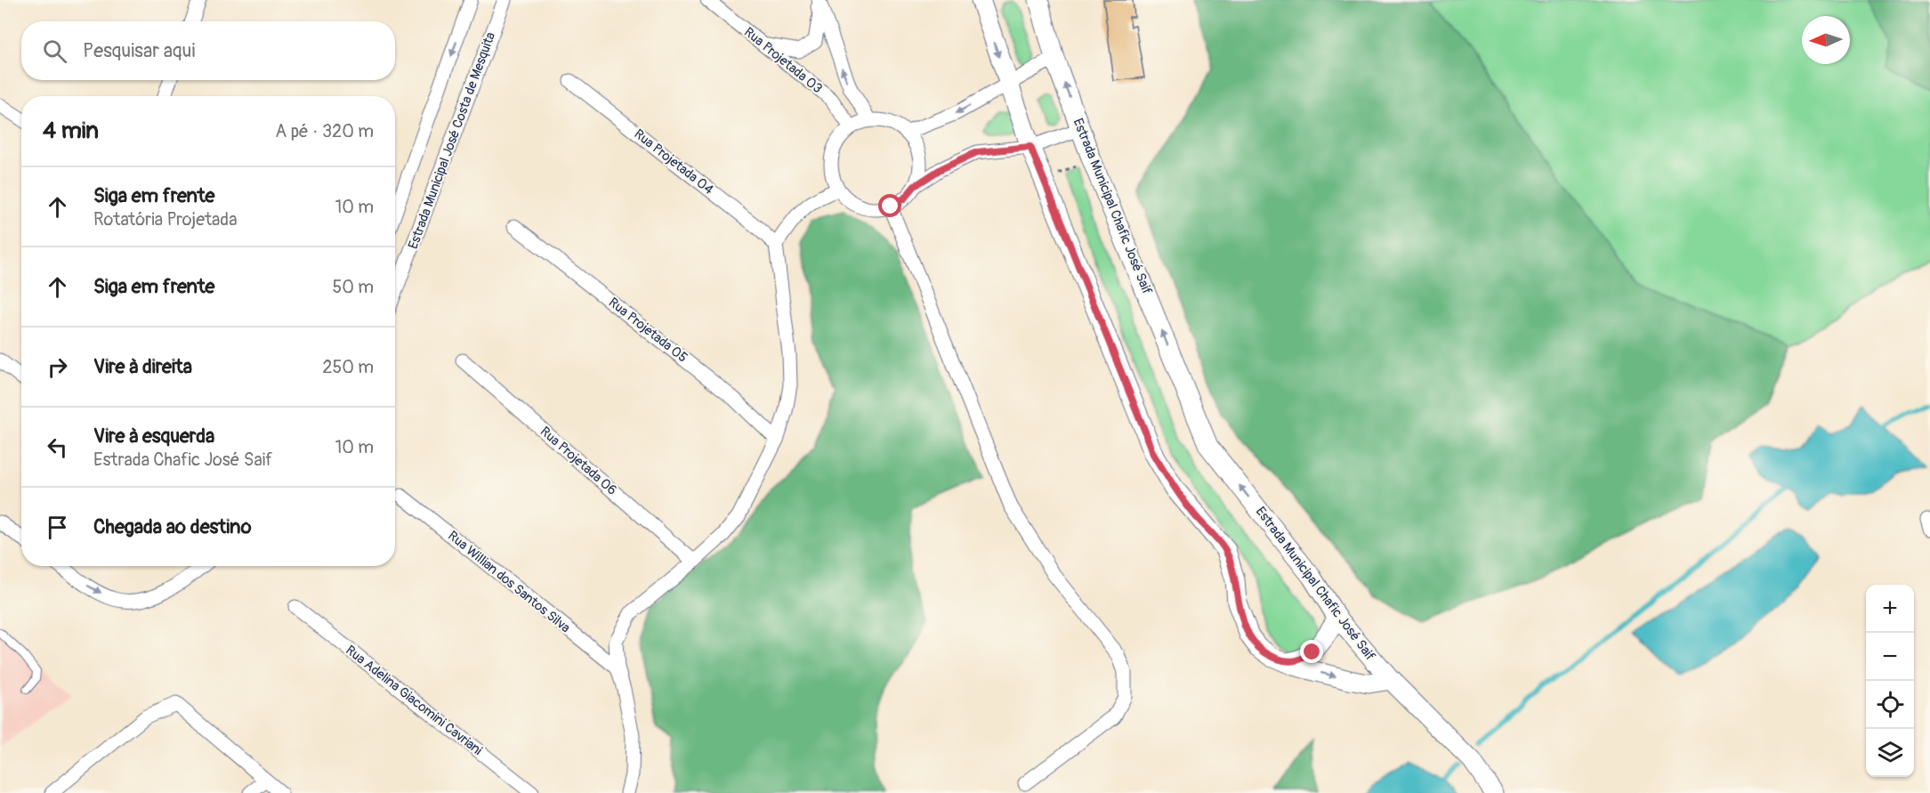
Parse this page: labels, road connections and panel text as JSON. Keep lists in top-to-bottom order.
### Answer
{
  "streets": {
    "street": [
      "Rua Projetada 03",
      "Estrada Municipal José Costa de Mesquita",
      "Rua Projetada 04",
      "Estrada Municipal Chafic José Saif",
      "Rua Projetada 05",
      "Rua Projetada 06",
      "Rua Willian dos Santos Silva",
      "Rua Adelina Giacomini Cavriani"
    ]
  },
  "north": "left",
  "page": {
    "search": "Pesquisar aqui",
    "heading": ["4 min", "A pé · 320 m"],
    "list": [
      ["Siga em frente", "Rotatória Projetada", "10 m"],
      ["Siga em frente", "50 m"],
      ["Vire à direita", "250 m"],
      ["Vire à esquerda", "Estrada Chafic José Saif", "10 m"],
      "Chegada ao destino"
    ],
    "map_buttons": ["+", "−"]
  }
}
